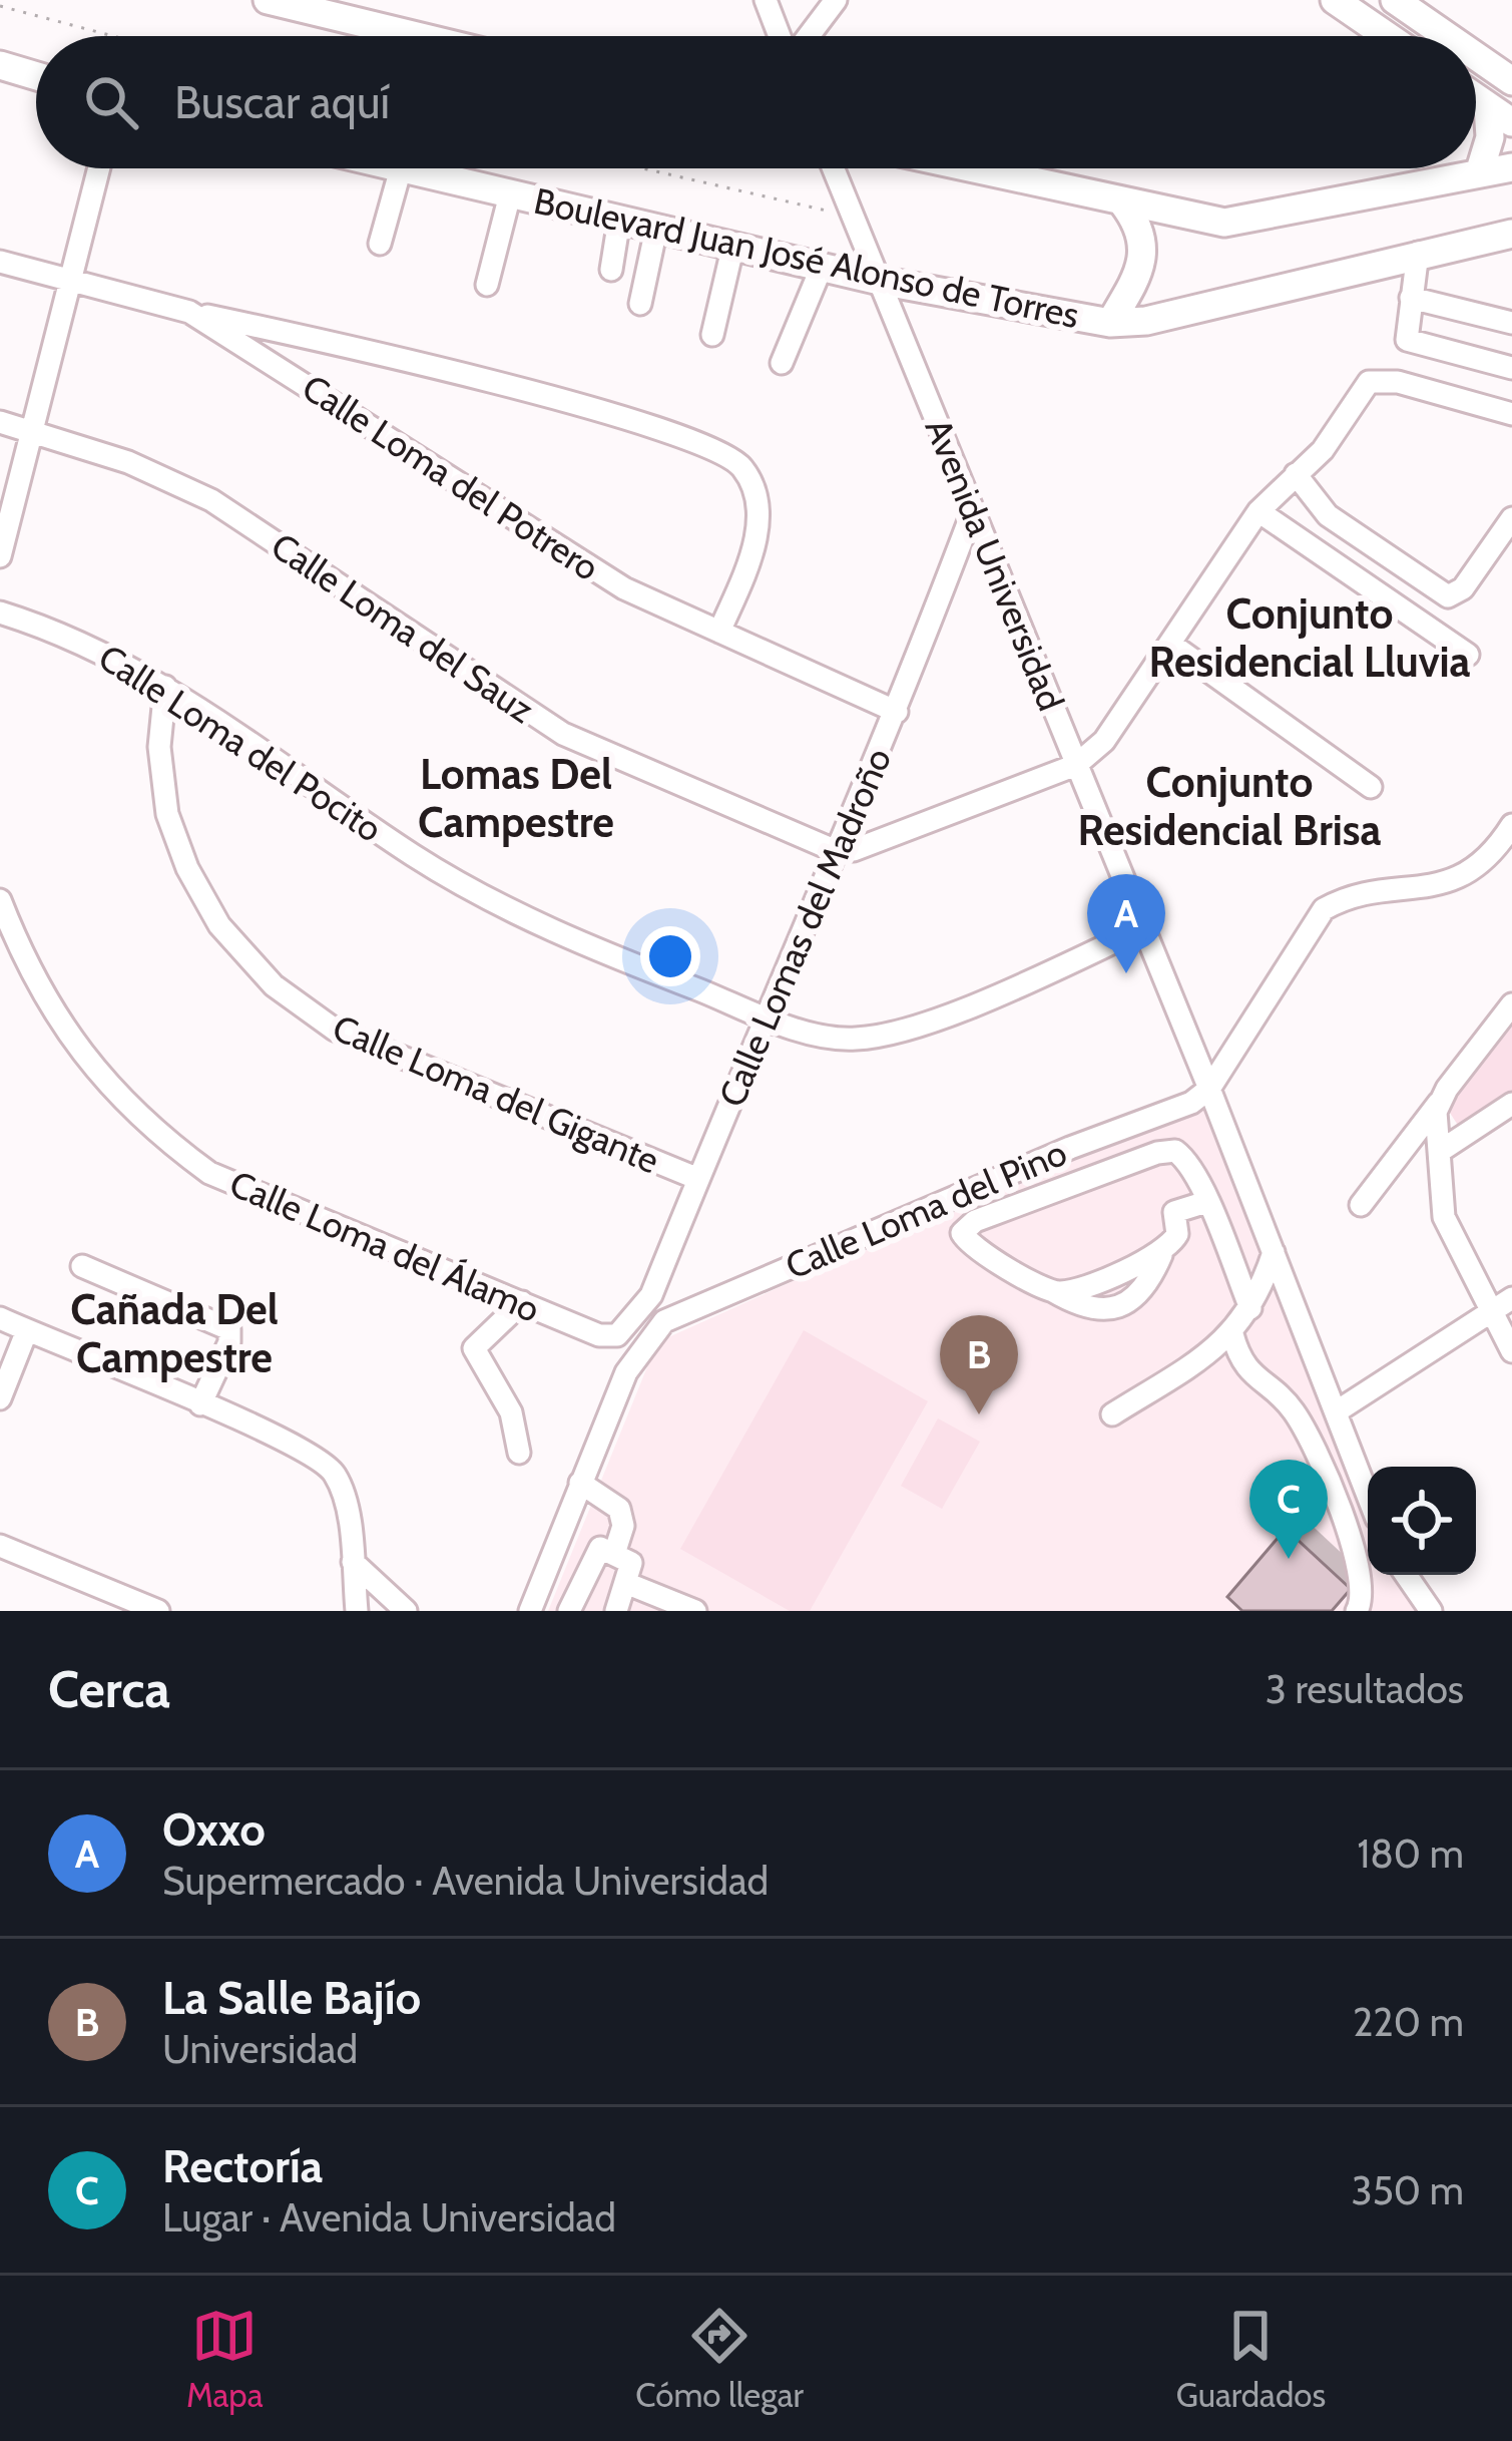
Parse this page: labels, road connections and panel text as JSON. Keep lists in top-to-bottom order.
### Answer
{
  "streets": {
    "main road": ["Boulevard Juan José Alonso de Torres"],
    "street": [
      "Calle Loma del Potrero",
      "Avenida Universidad",
      "Calle Loma del Sauz",
      "Calle Loma del Pocito",
      "Calle Lomas del Madroño",
      "Calle Loma del Gigante",
      "Calle Loma del Pino",
      "Calle Loma del Álamo"
    ]
  },
  "crossings": [
    ["Boulevard Juan José Alonso de Torres", "Avenida Universidad"],
    ["Calle Loma del Potrero", "Calle Lomas del Madroño"],
    ["Avenida Universidad", "Calle Loma del Pocito"],
    ["Avenida Universidad", "Calle Lomas del Madroño"],
    ["Avenida Universidad", "Calle Loma del Pino"],
    ["Calle Loma del Sauz", "Calle Lomas del Madroño"],
    ["Calle Loma del Pocito", "Calle Lomas del Madroño"],
    ["Calle Loma del Pocito", "Calle Loma del Gigante"],
    ["Calle Lomas del Madroño", "Calle Loma del Gigante"],
    ["Calle Lomas del Madroño", "Calle Loma del Álamo"]
  ],
  "districts": [
    "Conjunto Residencial Lluvia",
    "Lomas Del Campestre",
    "Conjunto Residencial Brisa",
    "Cañada Del Campestre"
  ],
  "page": {
    "search": "Buscar aquí",
    "pins": ["A", "B", "C"],
    "heading": ["Cerca", "3 resultados"],
    "list": [
      {
        "mark": "A",
        "name": "Oxxo",
        "note": "Supermercado · Avenida Universidad",
        "value": "180 m"
      },
      {
        "mark": "B",
        "name": "La Salle Bajío",
        "note": "Universidad",
        "value": "220 m"
      },
      {
        "mark": "C",
        "name": "Rectoría",
        "note": "Lugar · Avenida Universidad",
        "value": "350 m"
      }
    ],
    "nav": ["Mapa", "Cómo llegar", "Guardados"]
  }
}
